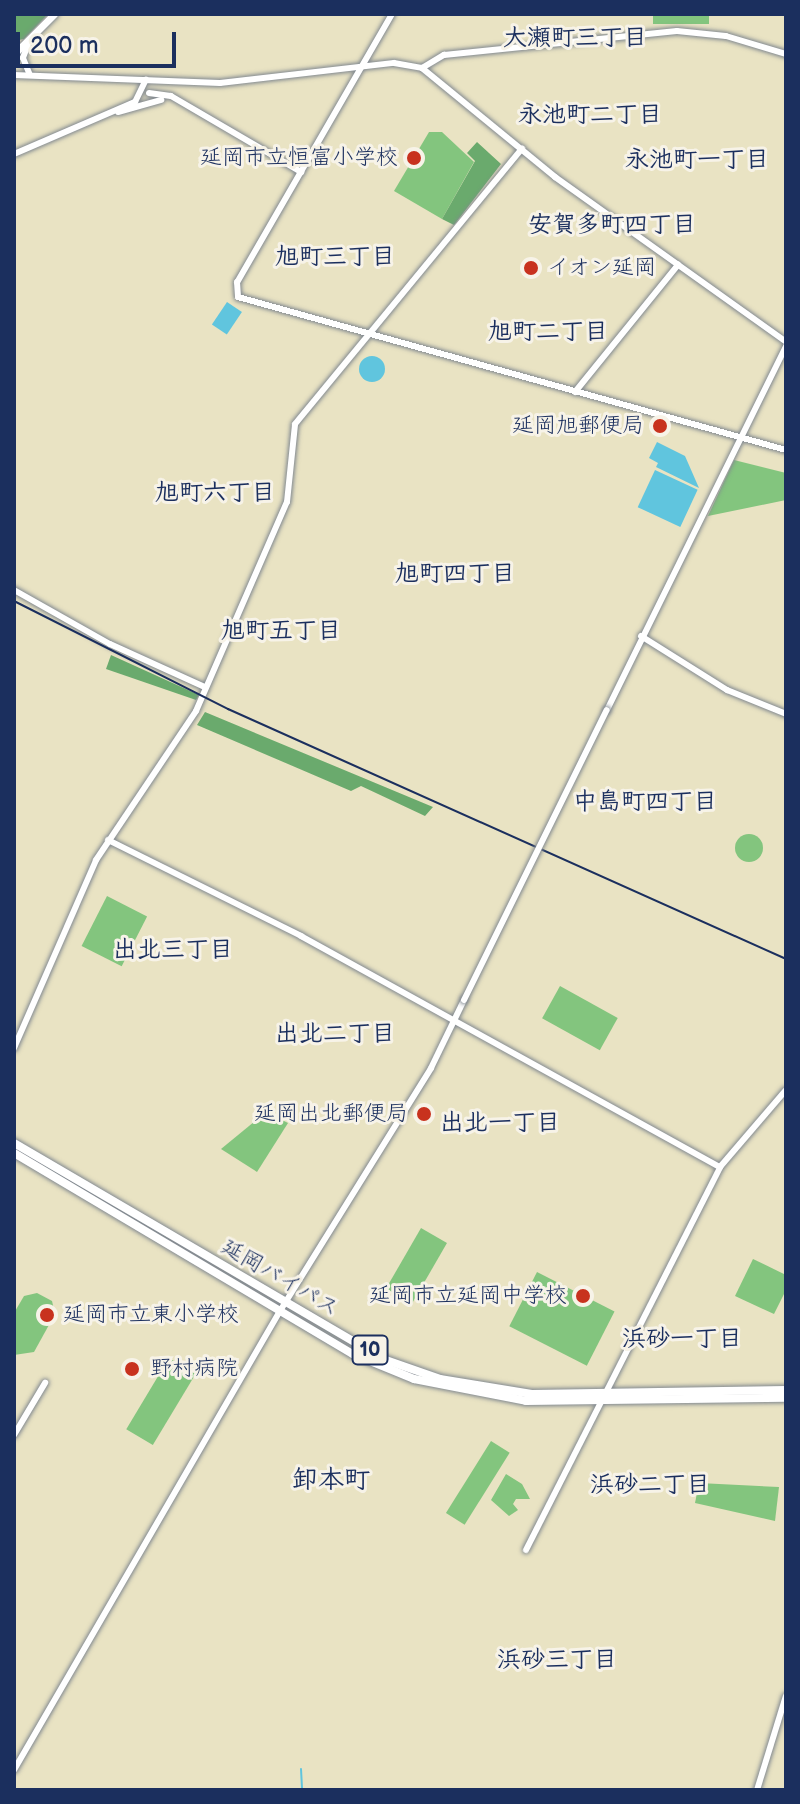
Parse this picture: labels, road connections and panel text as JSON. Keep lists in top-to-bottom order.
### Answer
{
  "streets": {
    "highway": ["延岡バイパス", "10"]
  },
  "districts": [
    "大瀬町三丁目",
    "永池町二丁目",
    "永池町一丁目",
    "安賀多町四丁目",
    "旭町三丁目",
    "旭町二丁目",
    "旭町六丁目",
    "旭町四丁目",
    "旭町五丁目",
    "中島町四丁目",
    "出北三丁目",
    "出北二丁目",
    "出北一丁目",
    "浜砂一丁目",
    "卸本町",
    "浜砂二丁目",
    "浜砂三丁目"
  ],
  "places": [
    "延岡市立恒富小学校",
    "イオン延岡",
    "延岡旭郵便局",
    "延岡出北郵便局",
    "延岡市立延岡中学校",
    "延岡市立東小学校",
    "野村病院"
  ],
  "scale_bar": "200 m"
}
